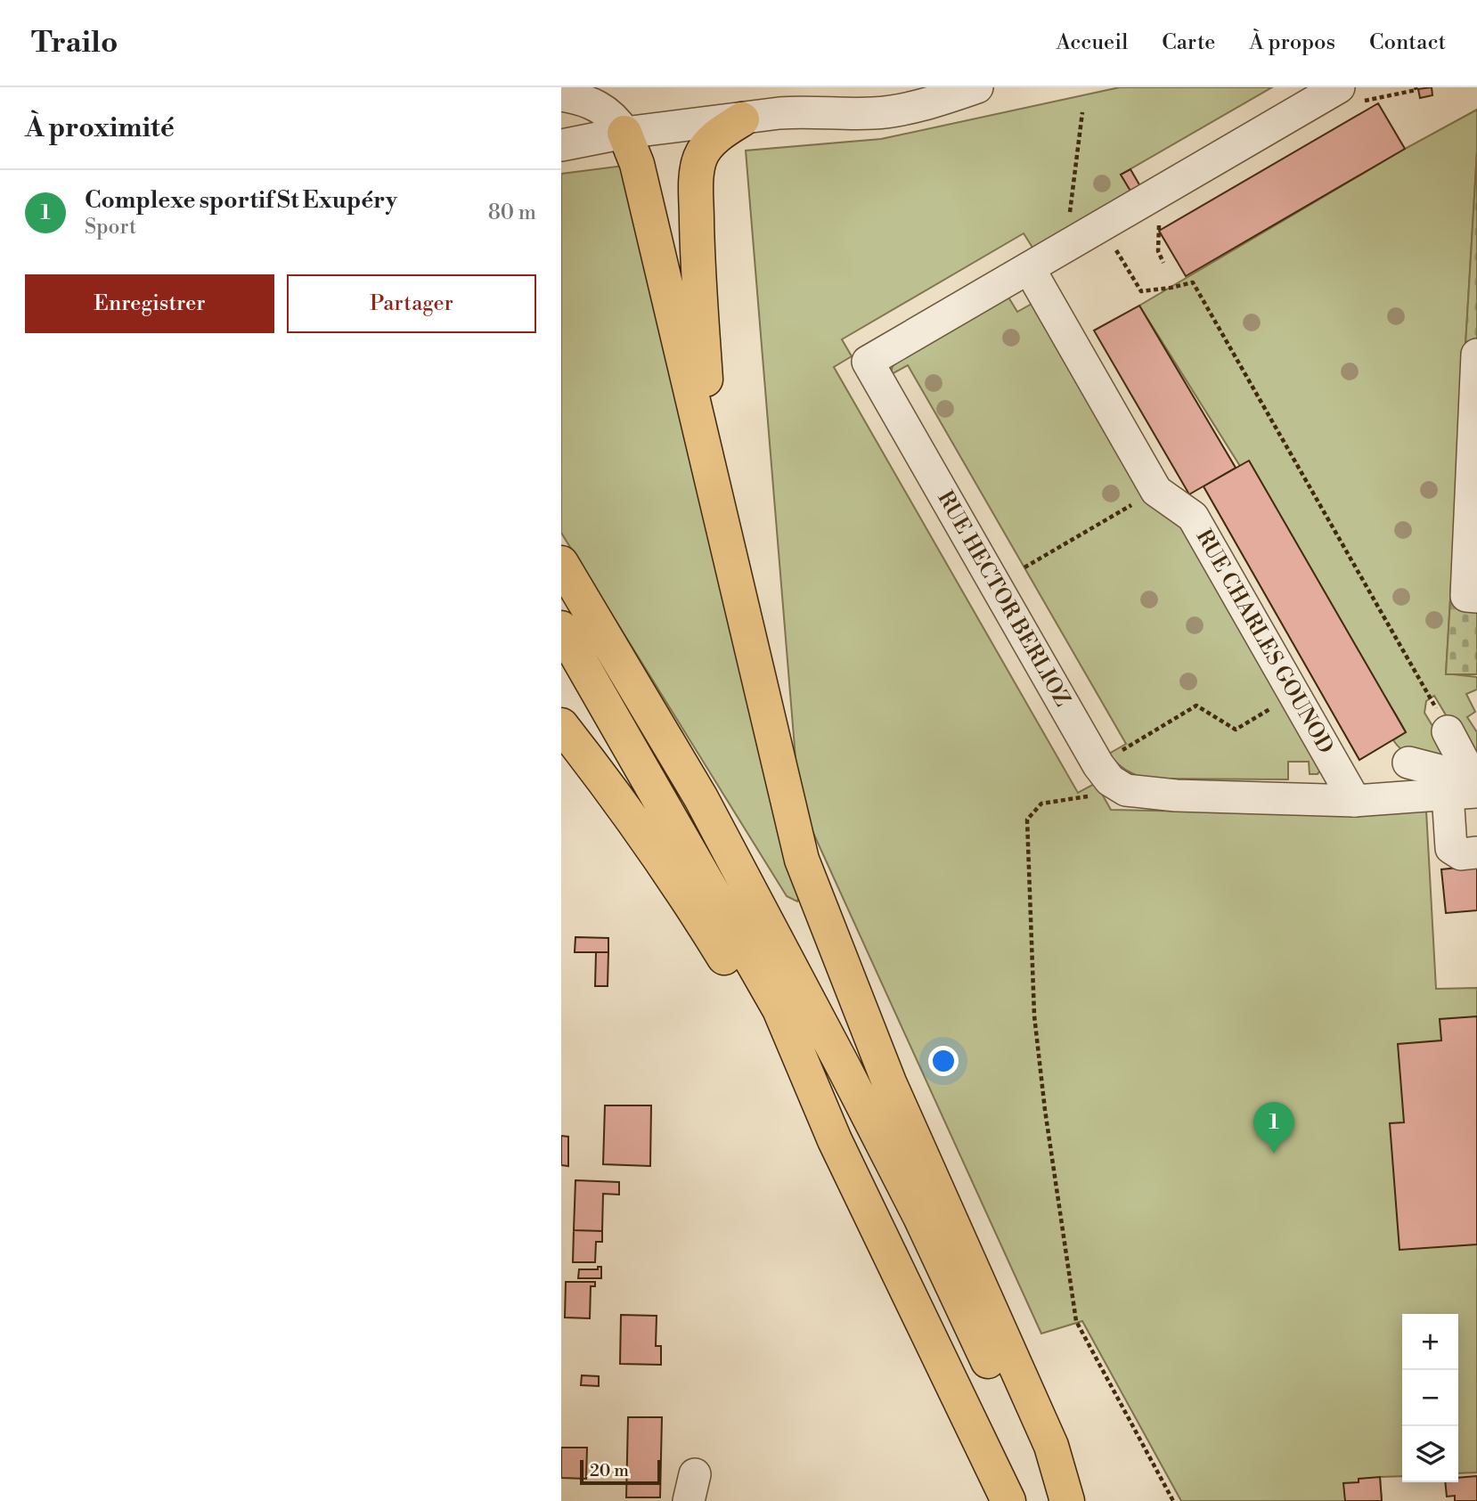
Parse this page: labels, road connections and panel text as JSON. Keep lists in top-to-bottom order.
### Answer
{
  "streets": {
    "street": ["RUE HECTOR BERLIOZ", "RUE CHARLES GOUNOD"]
  },
  "crossings": [
    ["RUE HECTOR BERLIOZ", "RUE CHARLES GOUNOD"]
  ],
  "scale_bar": "20 m",
  "page": {
    "header": "Trailo",
    "nav": [
      "Accueil",
      "Carte",
      "À propos",
      "Contact"
    ],
    "heading": "À proximité",
    "list": [
      {
        "mark": "1",
        "name": "Complexe sportif St Exupéry",
        "note": "Sport",
        "value": "80 m"
      }
    ],
    "buttons": ["Enregistrer", "Partager"],
    "pins": "1",
    "map_buttons": ["+", "−"],
    "scale": "20 m"
  }
}
